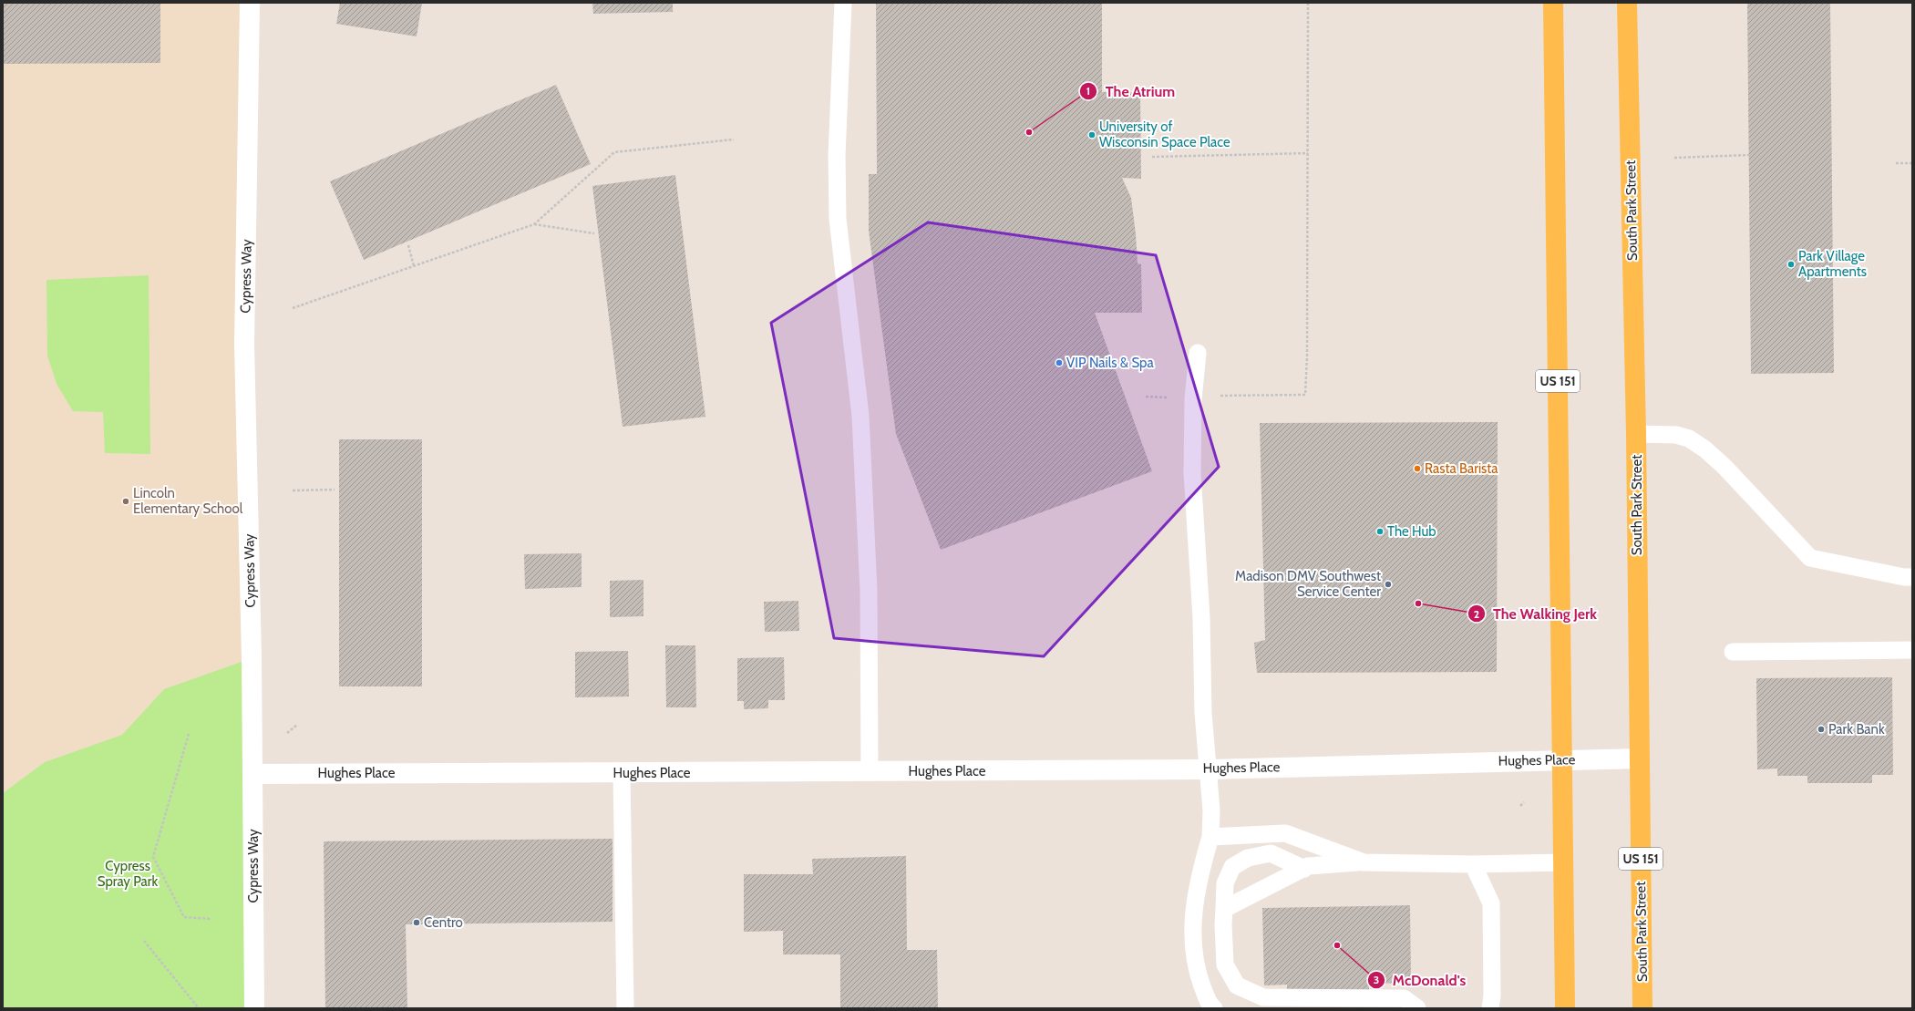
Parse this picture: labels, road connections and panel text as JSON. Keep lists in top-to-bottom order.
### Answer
{
  "streets": {
    "main road": ["South Park Street", "US 151"],
    "street": ["Cypress Way", "Hughes Place"]
  },
  "crossings": [
    ["South Park Street", "Hughes Place"],
    ["Cypress Way", "Hughes Place"],
    ["US 151", "Hughes Place"]
  ],
  "parks": ["Cypress Spray Park"],
  "places": [
    "The Atrium",
    "University of Wisconsin Space Place",
    "Park Village Apartments",
    "VIP Nails & Spa",
    "Rasta Barista",
    "Lincoln Elementary School",
    "The Hub",
    "Madison DMV Southwest Service Center",
    "The Walking Jerk",
    "Park Bank",
    "Centro",
    "McDonald's"
  ]
}
